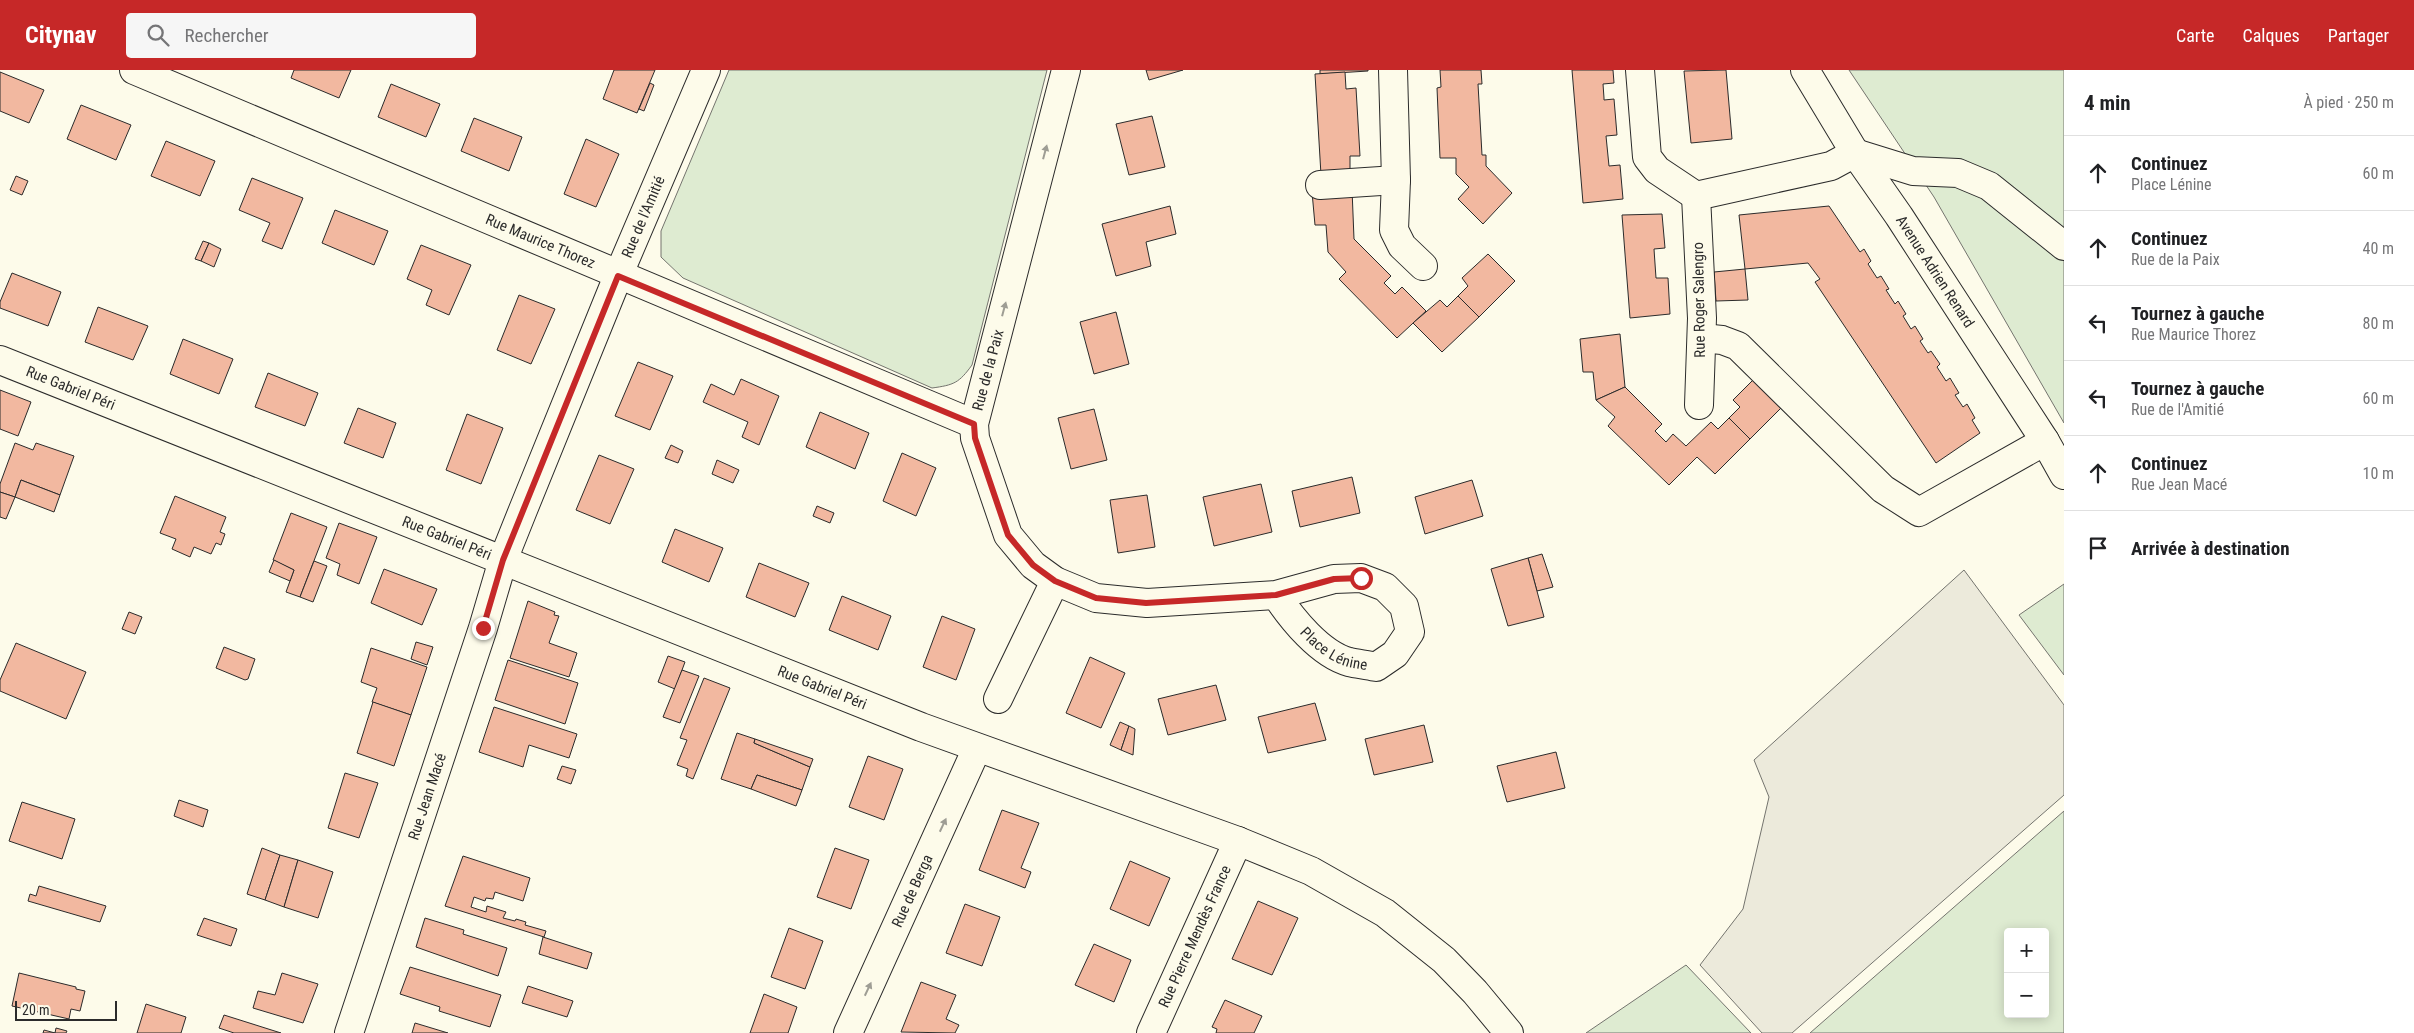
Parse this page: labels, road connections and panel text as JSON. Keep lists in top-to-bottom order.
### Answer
{
  "streets": {
    "street": [
      "Rue de l'Amitié",
      "Rue Maurice Thorez",
      "Avenue Adrien Renard",
      "Rue Roger Salengro",
      "Rue de la Paix",
      "Rue Gabriel Péri",
      "Rue Jean Macé",
      "Rue de Berga",
      "Rue Pierre Mendès France"
    ]
  },
  "crossings": [
    ["Rue de l'Amitié", "Rue Maurice Thorez"],
    ["Rue de l'Amitié", "Rue Gabriel Péri"],
    ["Rue de l'Amitié", "Rue Jean Macé"],
    ["Rue Maurice Thorez", "Rue de la Paix"],
    ["Rue Gabriel Péri", "Rue Jean Macé"],
    ["Rue Gabriel Péri", "Rue de Berga"],
    ["Rue Gabriel Péri", "Rue Pierre Mendès France"]
  ],
  "one_way": ["Rue de la Paix", "Rue de Berga"],
  "scale_bar": "20 m",
  "page": {
    "header": "Citynav",
    "search": "Rechercher",
    "nav": ["Carte", "Calques", "Partager"],
    "heading": ["4 min", "À pied · 250 m"],
    "list": [
      ["Continuez", "Place Lénine", "60 m"],
      ["Continuez", "Rue de la Paix", "40 m"],
      ["Tournez à gauche", "Rue Maurice Thorez", "80 m"],
      ["Tournez à gauche", "Rue de l'Amitié", "60 m"],
      ["Continuez", "Rue Jean Macé", "10 m"],
      "Arrivée à destination"
    ],
    "map_buttons": ["+", "−"],
    "scale": "20 m"
  }
}
